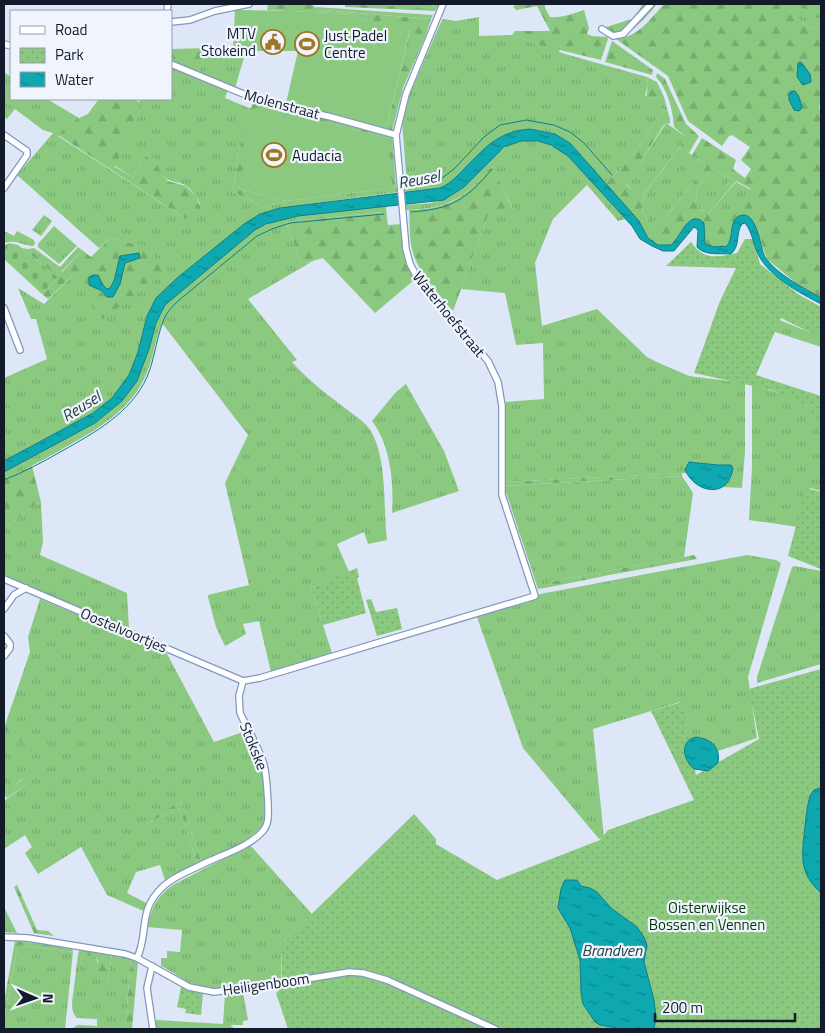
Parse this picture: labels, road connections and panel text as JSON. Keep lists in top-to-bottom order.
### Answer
{
  "streets": {
    "street": [
      "Molenstraat",
      "Waterhoefstraat",
      "Oostelvoortjes",
      "Stokske",
      "Heiligenboom"
    ]
  },
  "crossings": [
    ["Molenstraat", "Waterhoefstraat"],
    ["Waterhoefstraat", "Oostelvoortjes"],
    ["Waterhoefstraat", "Stokske"],
    ["Oostelvoortjes", "Stokske"],
    ["Stokske", "Heiligenboom"]
  ],
  "water": ["Reusel", "Brandven"],
  "parks": ["Oisterwijkse Bossen en Vennen"],
  "places": {
    "public building": ["MTV Stokeind"],
    "sports": ["Just Padel Centre", "Audacia"]
  },
  "legend": ["Road", "Park", "Water"],
  "scale_bar": "200 m",
  "north": "right"
}
